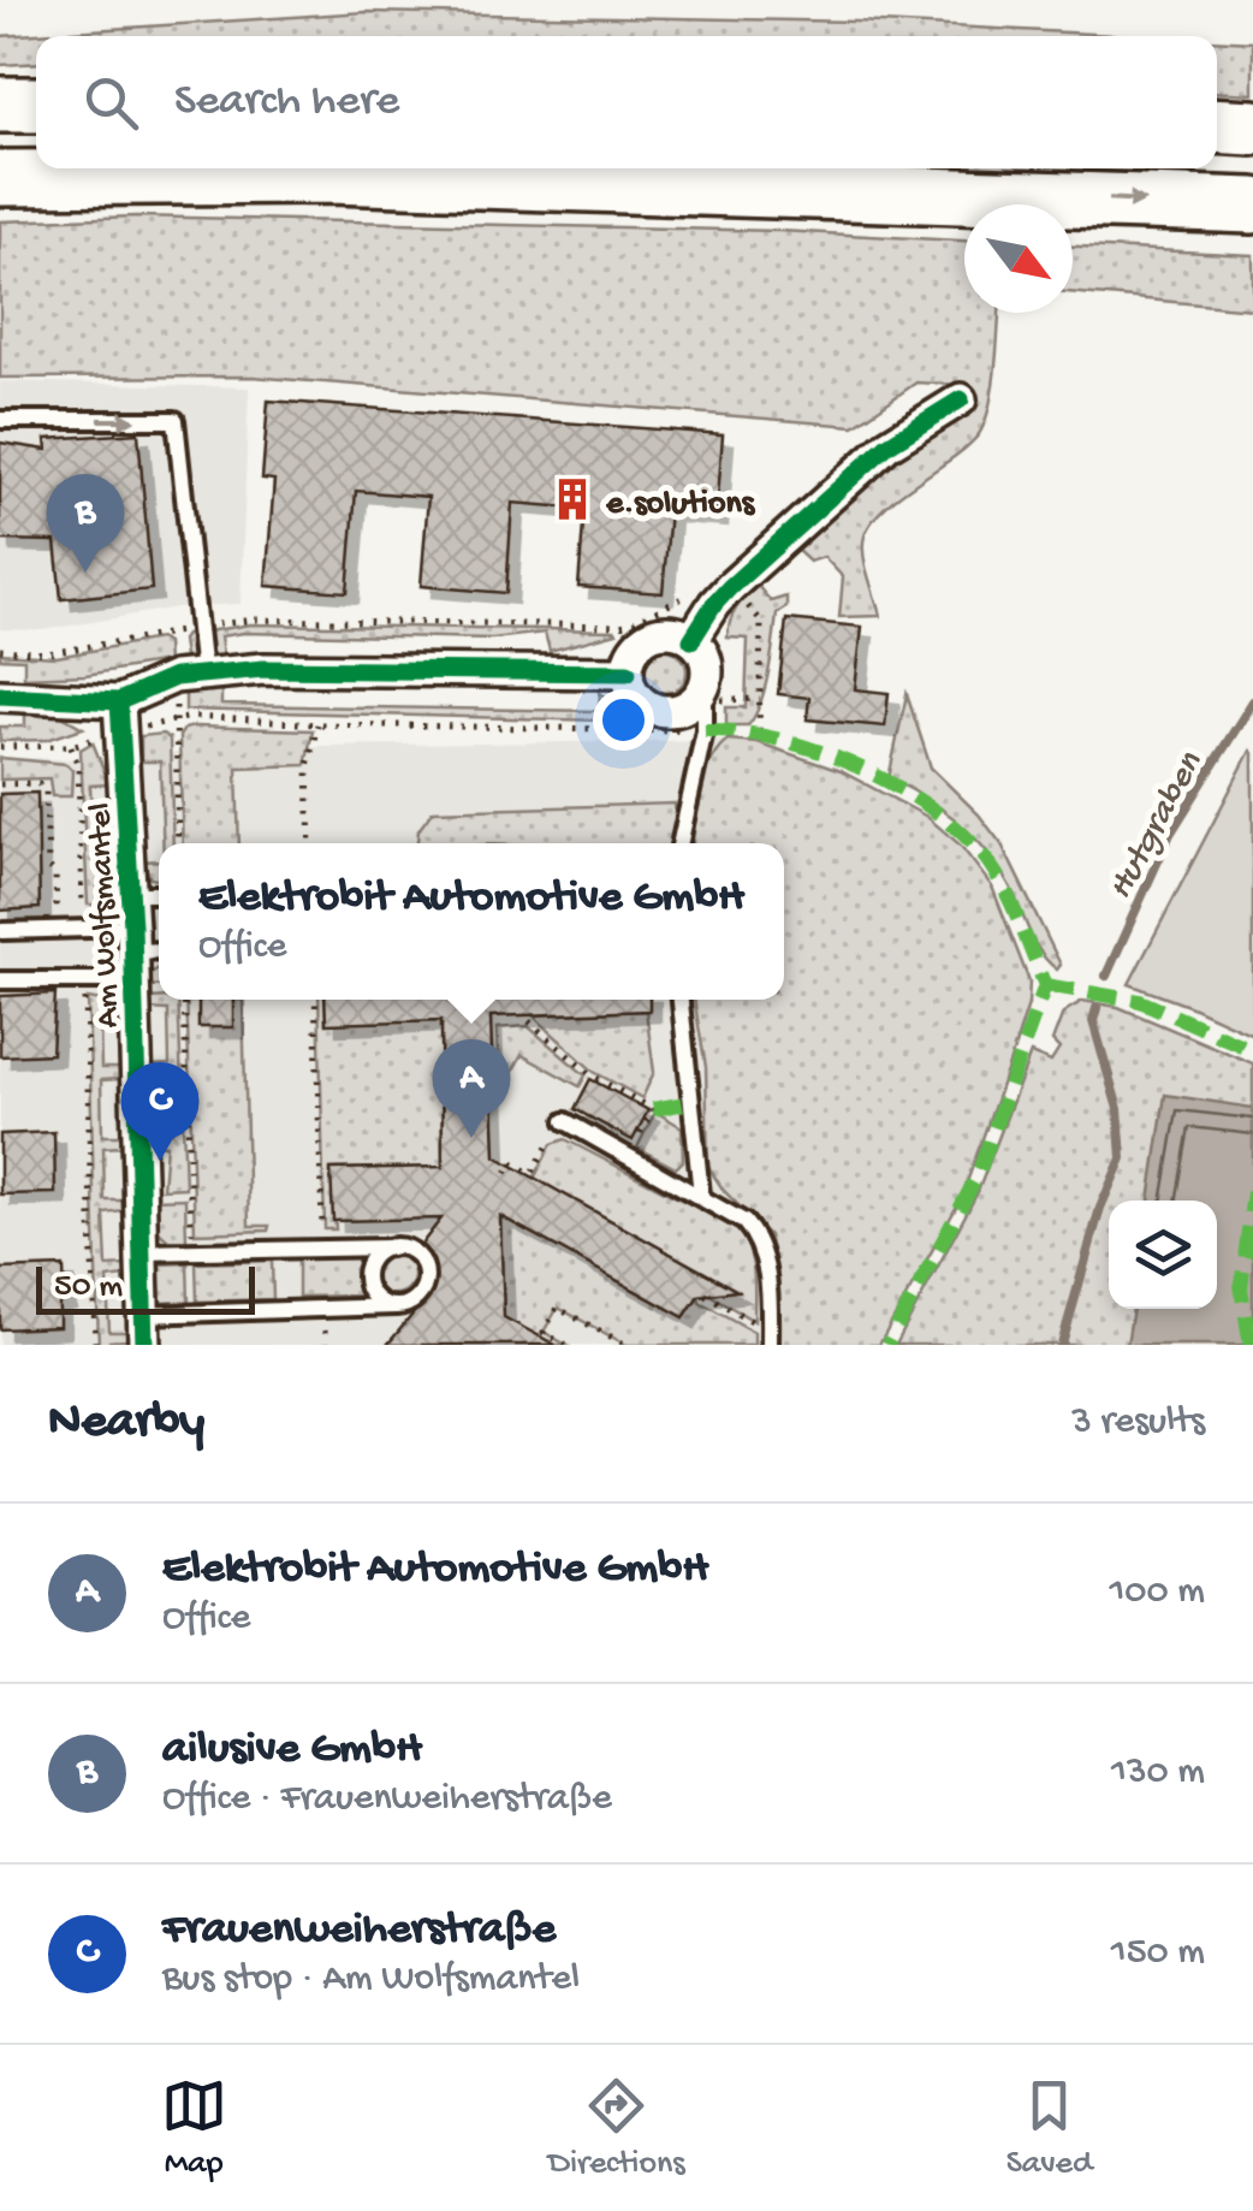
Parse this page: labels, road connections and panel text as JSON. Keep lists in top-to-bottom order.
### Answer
{
  "streets": {
    "street": ["Am Wolfsmantel"]
  },
  "water": ["Hutgraben"],
  "places": {
    "building": ["e.solutions"]
  },
  "scale_bar": "50 m",
  "north": "bottom right",
  "page": {
    "search": "Search here",
    "pins": ["B", "A", "C"],
    "popup": ["Elektrobit Automotive GmbH", "Office"],
    "scale": "50 m",
    "heading": ["Nearby", "3 results"],
    "list": [
      {
        "mark": "A",
        "name": "Elektrobit Automotive GmbH",
        "note": "Office",
        "value": "100 m"
      },
      {
        "mark": "B",
        "name": "ailusive GmbH",
        "note": "Office · Frauenweiherstraße",
        "value": "130 m"
      },
      {
        "mark": "C",
        "name": "Frauenweiherstraße",
        "note": "Bus stop · Am Wolfsmantel",
        "value": "150 m"
      }
    ],
    "nav": ["Map", "Directions", "Saved"]
  }
}
